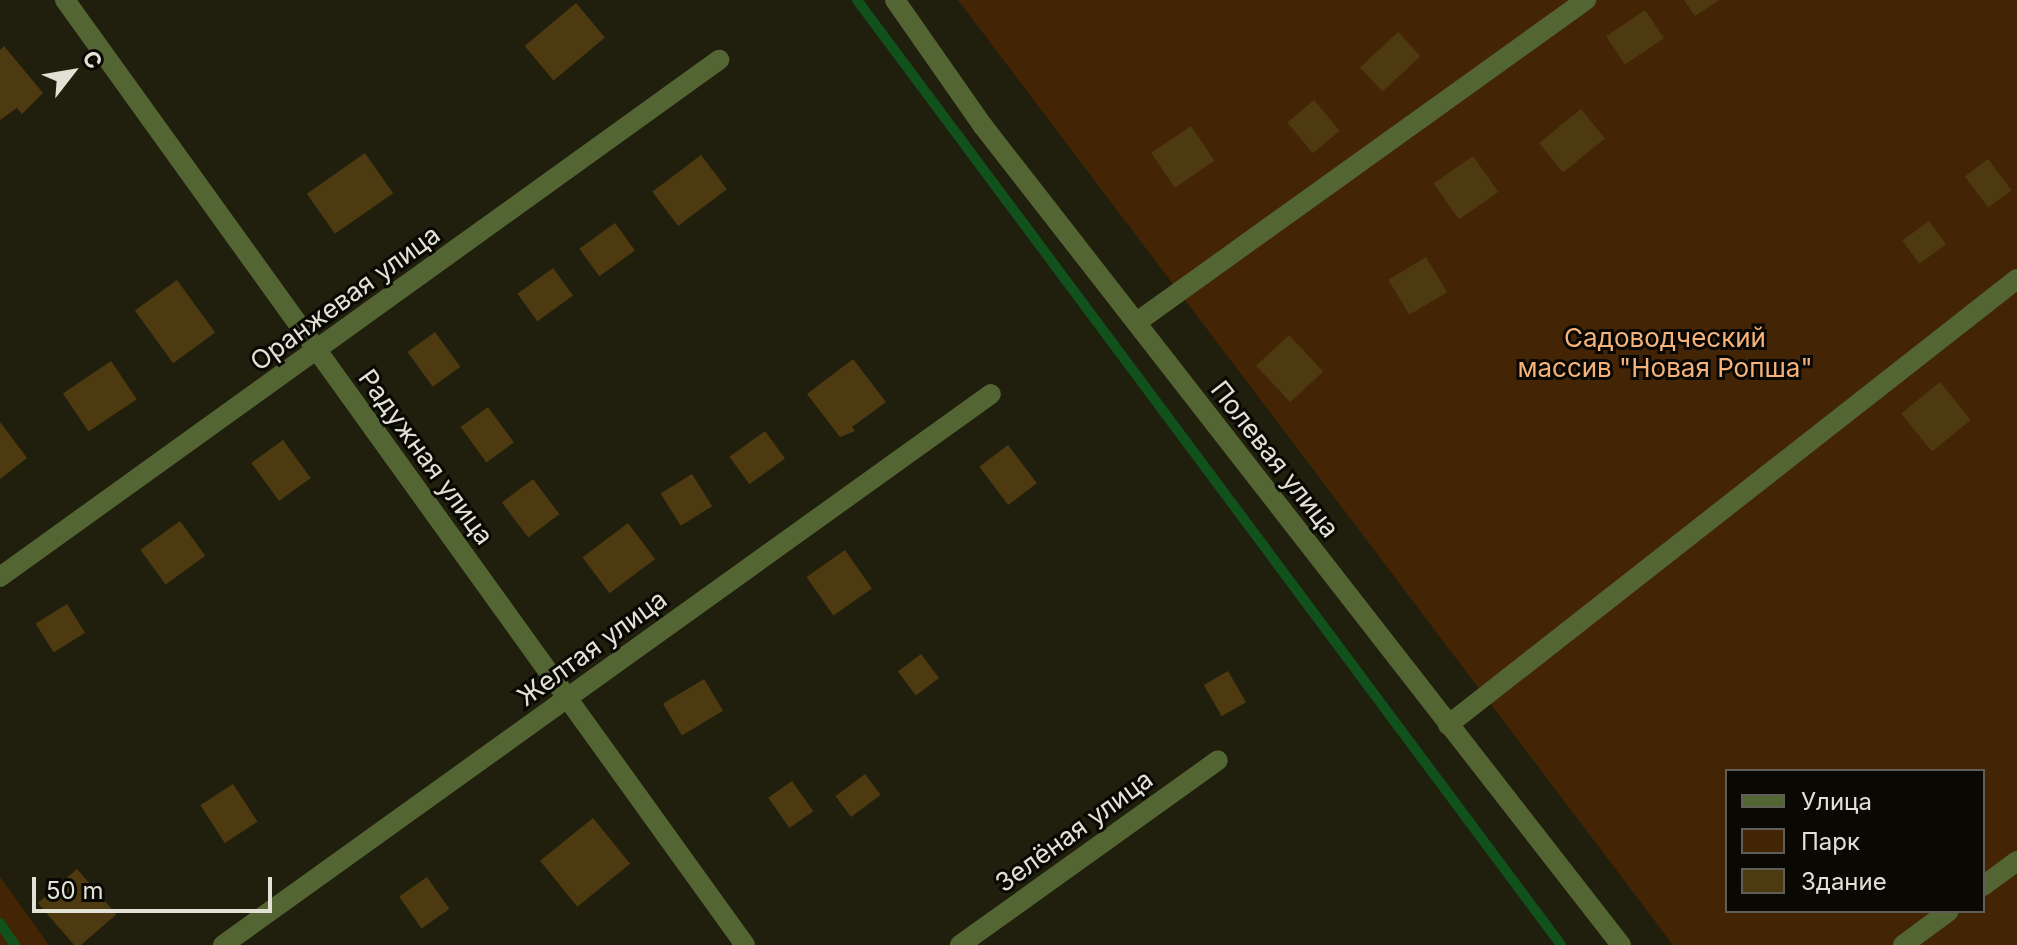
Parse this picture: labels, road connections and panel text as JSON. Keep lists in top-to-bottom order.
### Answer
{
  "streets": {
    "street": [
      "Оранжевая улица",
      "Радужная улица",
      "Полевая улица",
      "Желтая улица",
      "Зелёная улица"
    ]
  },
  "crossings": [
    ["Оранжевая улица", "Радужная улица"],
    ["Радужная улица", "Желтая улица"]
  ],
  "parks": ["Садоводческий массив \"Новая Ропша\""],
  "legend": ["Улица", "Парк", "Здание"],
  "scale_bar": "50 m",
  "north": "top right"
}
